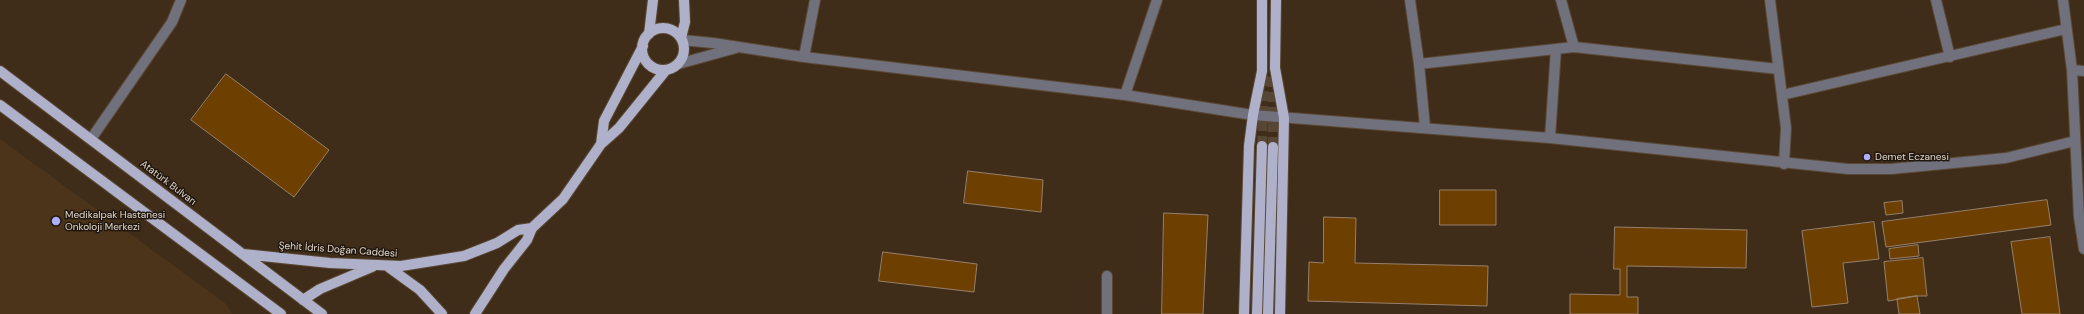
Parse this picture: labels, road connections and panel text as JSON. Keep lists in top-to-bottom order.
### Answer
{
  "streets": {
    "main road": ["Atatürk Bulvarı", "Şehit İdris Doğan Caddesi"]
  },
  "crossings": [
    ["Atatürk Bulvarı", "Şehit İdris Doğan Caddesi"]
  ],
  "places": ["Demet Eczanesi", "Medikalpak Hastanesi Onkoloji Merkezi"]
}
